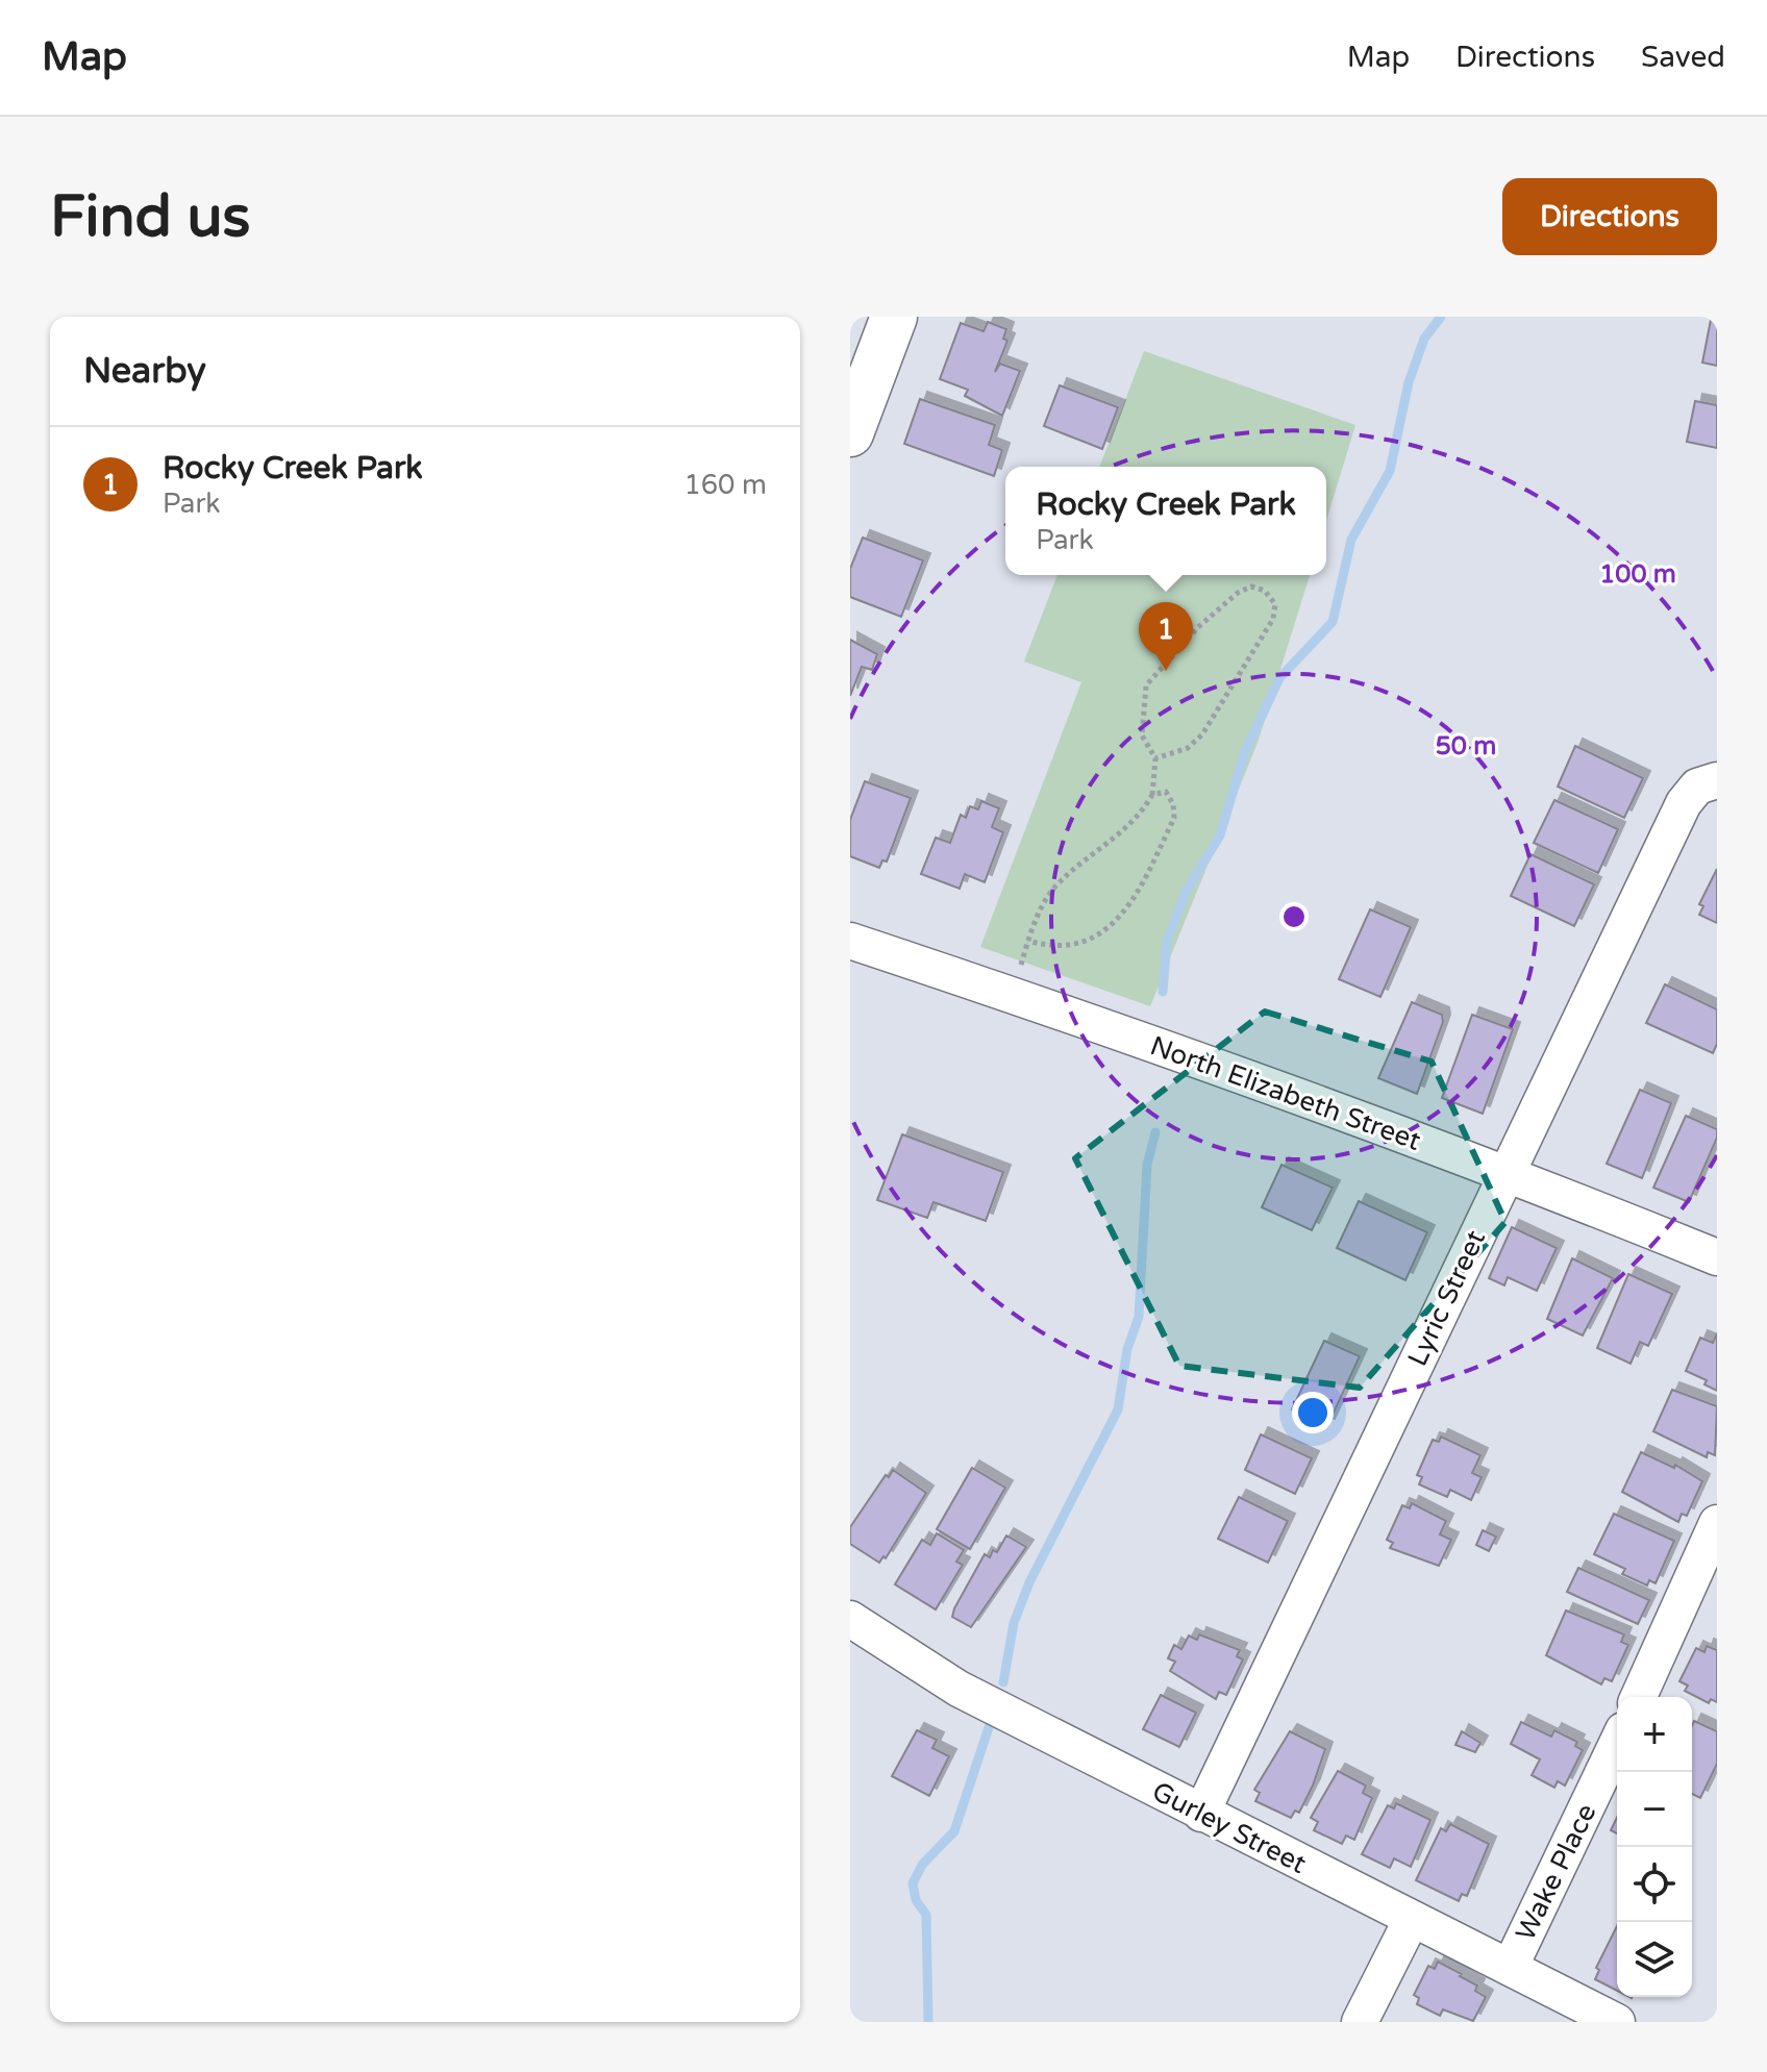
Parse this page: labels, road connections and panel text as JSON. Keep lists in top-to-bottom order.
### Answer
{
  "streets": {
    "street": [
      "North Elizabeth Street",
      "Lyric Street",
      "Gurley Street",
      "Wake Place"
    ]
  },
  "crossings": [
    ["North Elizabeth Street", "Lyric Street"],
    ["Lyric Street", "Gurley Street"],
    ["Gurley Street", "Wake Place"]
  ],
  "page": {
    "header": "Map",
    "nav": ["Map", "Directions", "Saved"],
    "buttons": "Directions",
    "title": "Find us",
    "heading": "Nearby",
    "list": [
      {
        "mark": "1",
        "name": "Rocky Creek Park",
        "note": "Park",
        "value": "160 m"
      }
    ],
    "popup": ["Rocky Creek Park", "Park"],
    "pins": "1",
    "map_buttons": ["+", "−"]
  },
  "rings": ["100 m", "50 m"]
}
